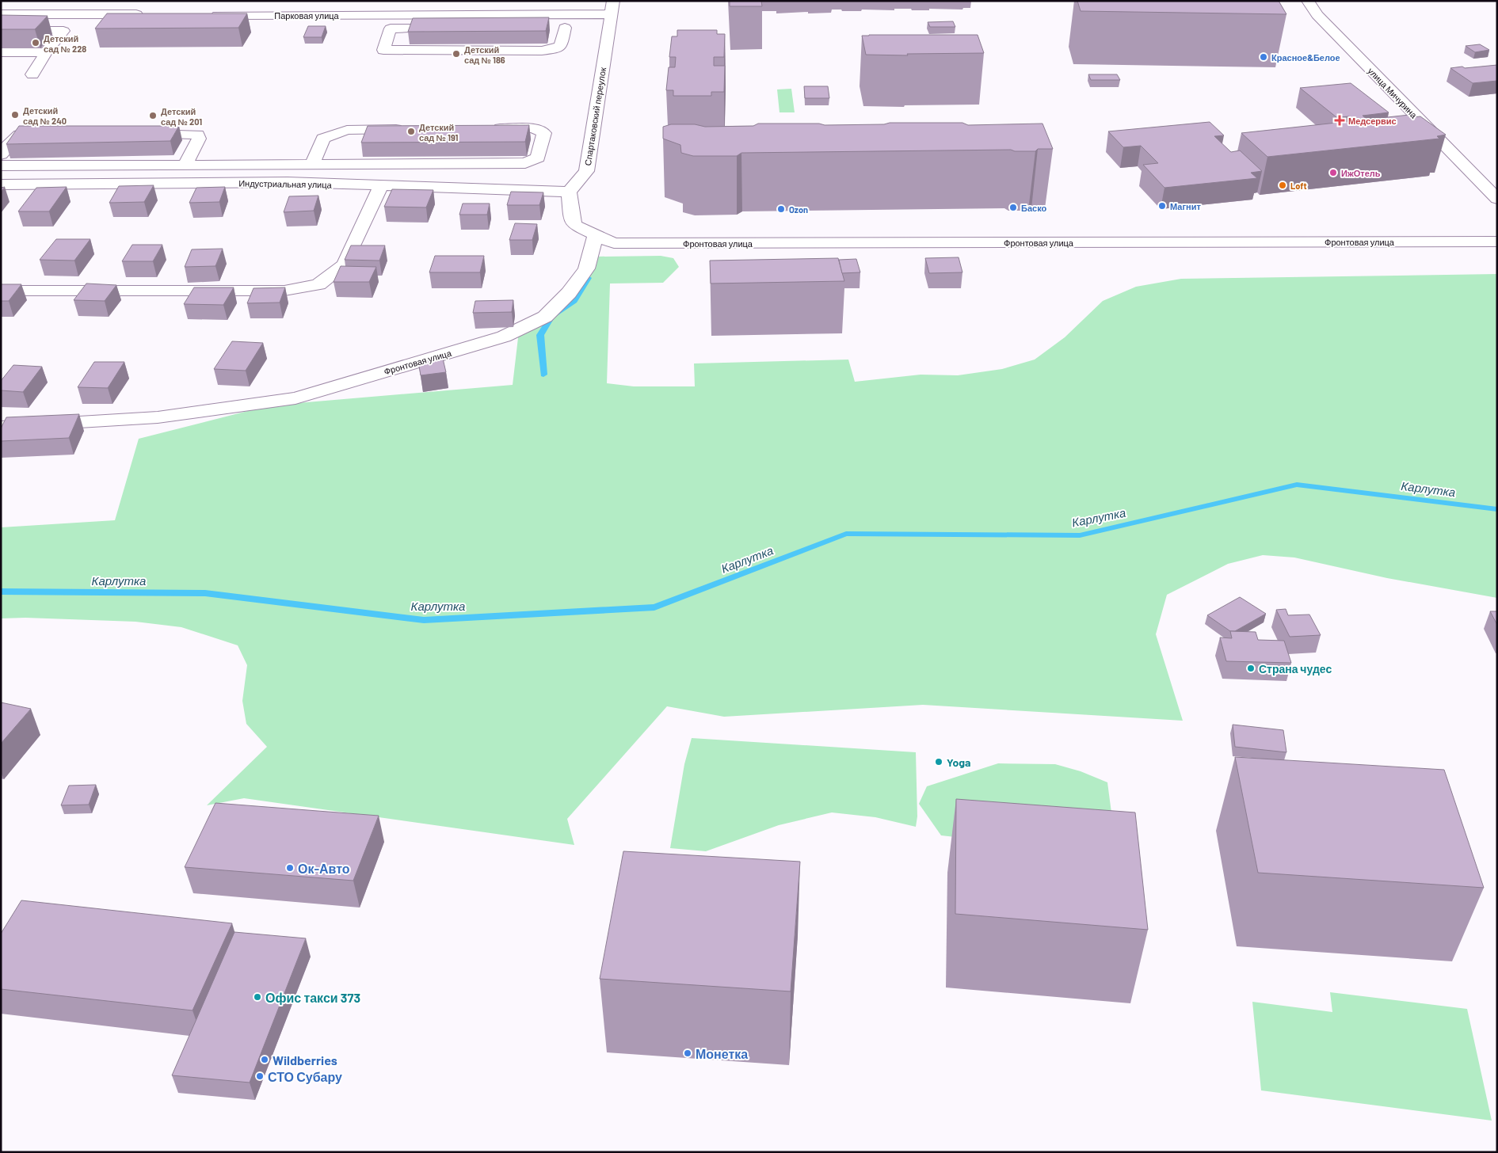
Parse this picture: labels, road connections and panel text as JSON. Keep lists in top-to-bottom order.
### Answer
{
  "streets": {
    "street": [
      "Парковая улица",
      "улица Мичурина",
      "Спартаковский переулок",
      "Индустриальная улица",
      "Фронтовая улица"
    ]
  },
  "crossings": [
    ["Парковая улица", "Спартаковский переулок"],
    ["Спартаковский переулок", "Индустриальная улица"]
  ],
  "water": ["Карлутка"],
  "places": {
    "other": [
      "Детский сад № 228",
      "Детский сад № 186",
      "Красное&Белое",
      "Детский сад № 240",
      "Детский сад № 201",
      "Детский сад № 191",
      "ИжОтель",
      "Loft",
      "Магнит",
      "Баско",
      "Ozon",
      "Страна чудес",
      "Yoga",
      "Ок-Авто",
      "Офис такси 373",
      "Монетка",
      "Wildberries",
      "СТО Субару"
    ],
    "health": ["Медсервис"]
  }
}
